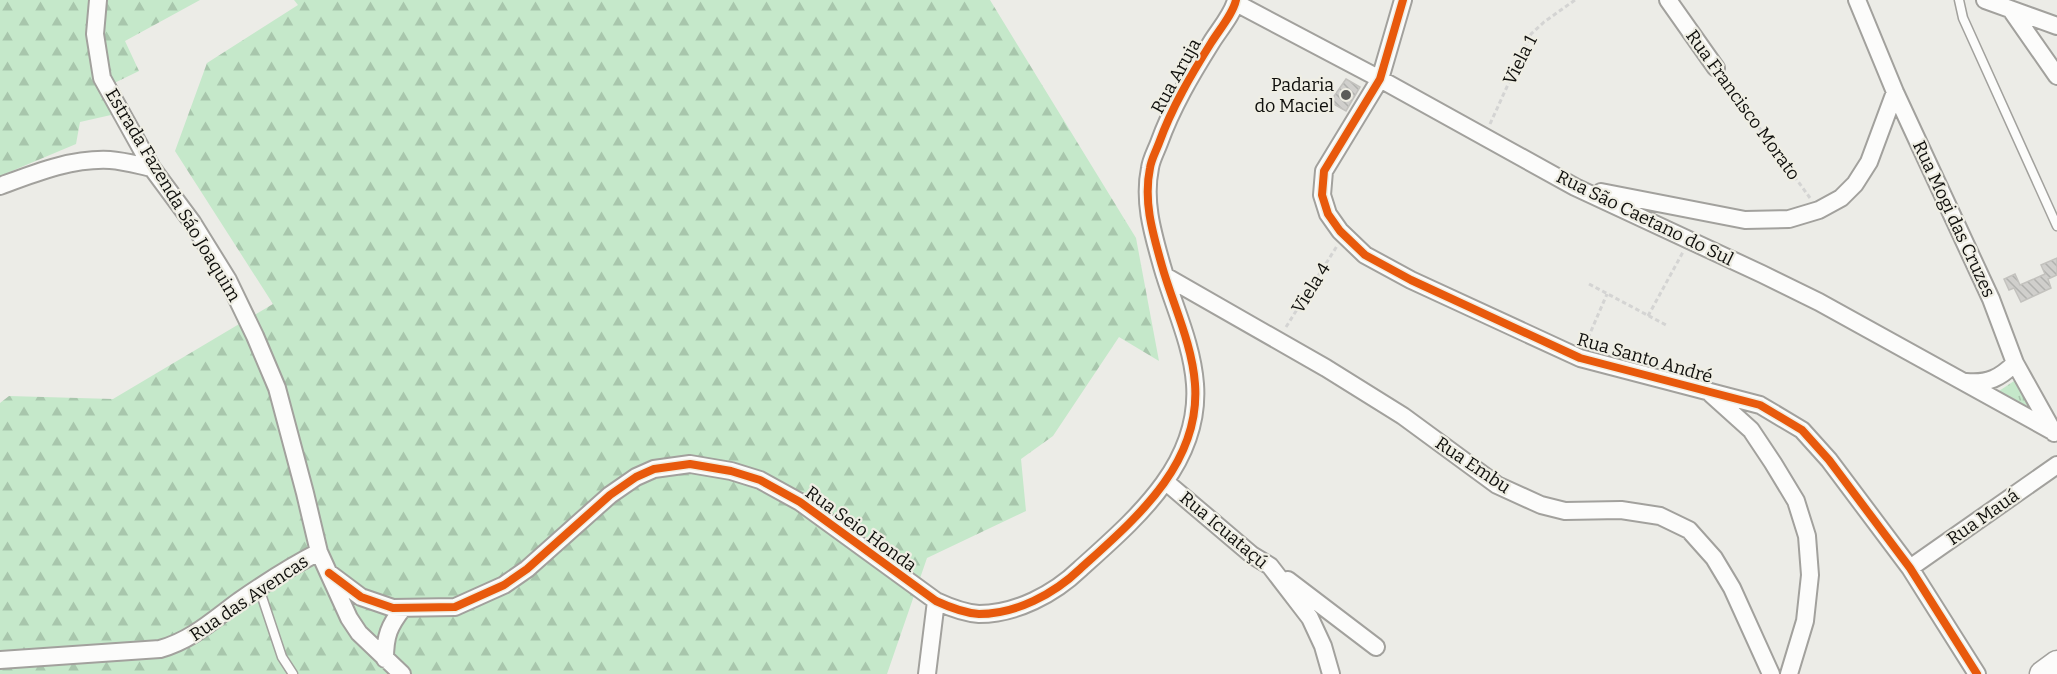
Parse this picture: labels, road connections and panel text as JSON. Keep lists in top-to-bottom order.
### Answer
{
  "streets": {
    "street": [
      "Rua Aruja",
      "Rua Francisco Morato",
      "Estrada Fazenda Sáo Joaquim",
      "Rua São Caetano do Sul",
      "Rua Mogi das Cruzes",
      "Rua Santo André",
      "Rua Embu",
      "Rua Mauá",
      "Rua Seio Honda",
      "Rua Icuataçú",
      "Rua das Avencas"
    ],
    "path": ["Viela 1", "Viela 4"]
  },
  "crossings": [
    ["Viela 1", "Rua São Caetano do Sul"],
    ["Rua Aruja", "Rua São Caetano do Sul"],
    ["Rua Aruja", "Rua Embu"],
    ["Rua Aruja", "Rua Seio Honda"],
    ["Estrada Fazenda Sáo Joaquim", "Rua Seio Honda"],
    ["Estrada Fazenda Sáo Joaquim", "Rua das Avencas"],
    ["Rua São Caetano do Sul", "Rua Mogi das Cruzes"],
    ["Rua São Caetano do Sul", "Rua Santo André"],
    ["Viela 4", "Rua Santo André"],
    ["Viela 4", "Rua Embu"],
    ["Rua Santo André", "Rua Mauá"],
    ["Rua Embu", "Rua Seio Honda"],
    ["Rua Seio Honda", "Rua Icuataçú"]
  ],
  "places": ["Padaria do Maciel"]
}
